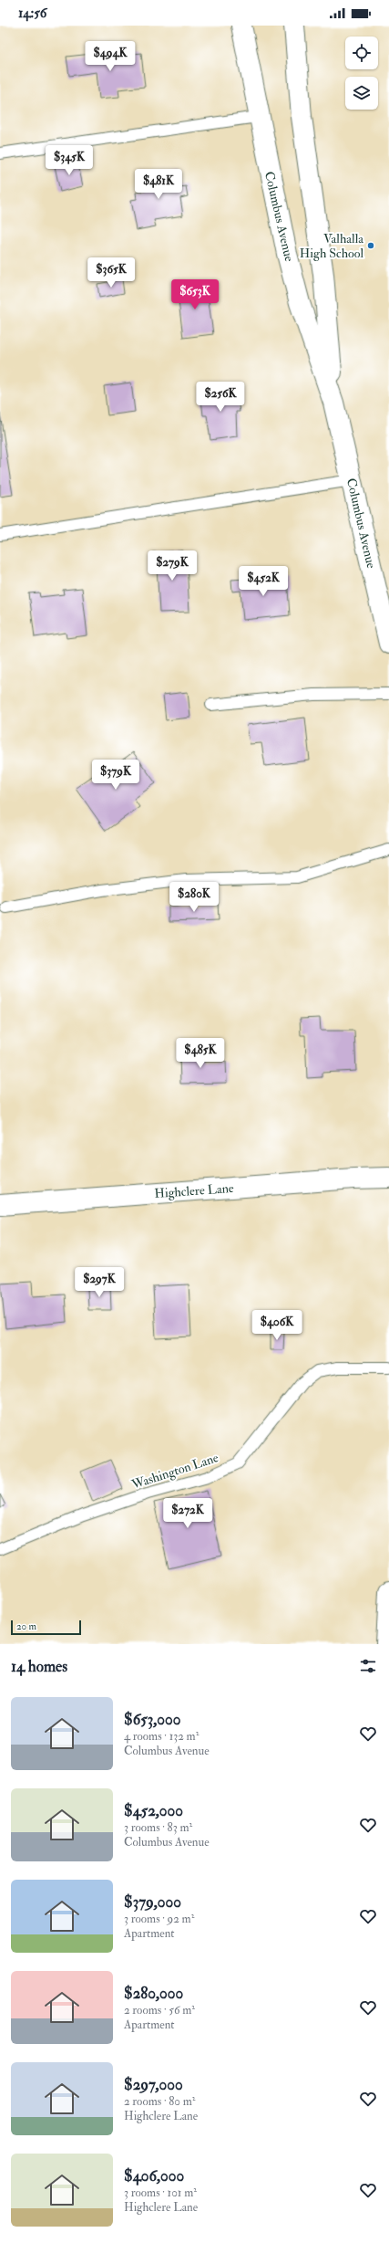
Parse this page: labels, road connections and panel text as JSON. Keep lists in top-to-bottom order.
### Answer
{
  "streets": {
    "street": ["Columbus Avenue", "Highclere Lane"],
    "lane": ["Washington Lane"]
  },
  "places": ["Valhalla High School"],
  "scale_bar": "20 m",
  "page": {
    "status": "14:56",
    "price": [
      "$494K",
      "$345K",
      "$481K",
      "$365K",
      "$653K",
      "$256K",
      "$279K",
      "$452K",
      "$379K",
      "$280K",
      "$485K",
      "$297K",
      "$406K",
      "$272K"
    ],
    "scale": "20 m",
    "heading": "14 homes",
    "list": [
      {
        "name": "$653,000",
        "note": "4 rooms · 132 m² · Columbus Avenue"
      },
      {
        "name": "$452,000",
        "note": "3 rooms · 83 m² · Columbus Avenue"
      },
      {
        "name": "$379,000",
        "note": "3 rooms · 92 m² · Apartment"
      },
      {
        "name": "$280,000",
        "note": "2 rooms · 56 m² · Apartment"
      },
      {
        "name": "$297,000",
        "note": "2 rooms · 80 m² · Highclere Lane"
      },
      {
        "name": "$406,000",
        "note": "3 rooms · 101 m² · Highclere Lane"
      }
    ]
  }
}
